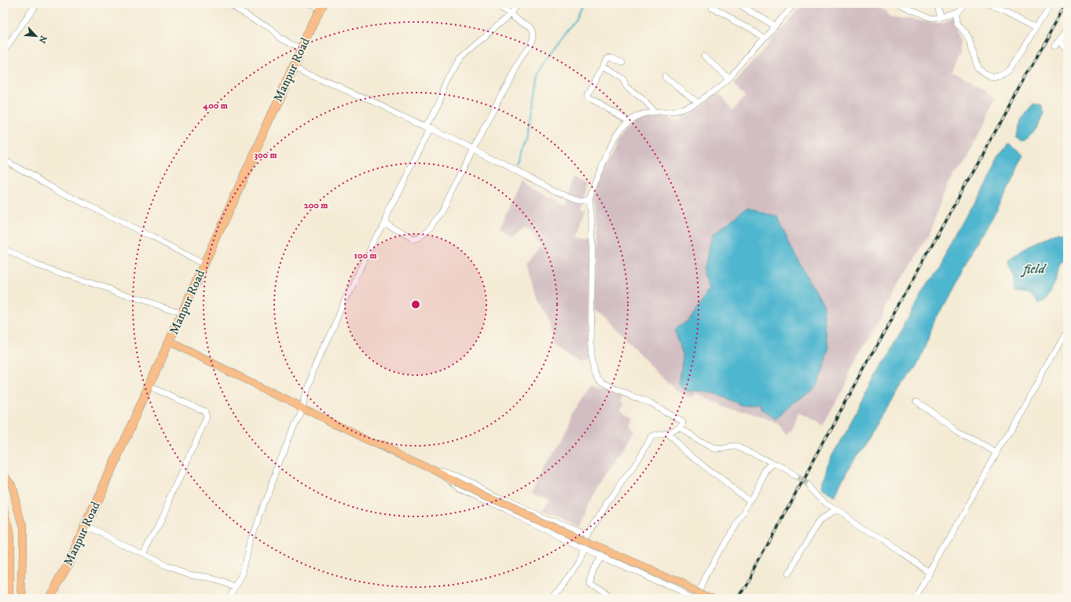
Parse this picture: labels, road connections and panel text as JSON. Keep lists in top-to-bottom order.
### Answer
{
  "streets": {
    "highway": ["Manpur Road"]
  },
  "water": ["field"],
  "north": "bottom right",
  "rings": [
    "400 m",
    "300 m",
    "200 m",
    "100 m"
  ]
}
